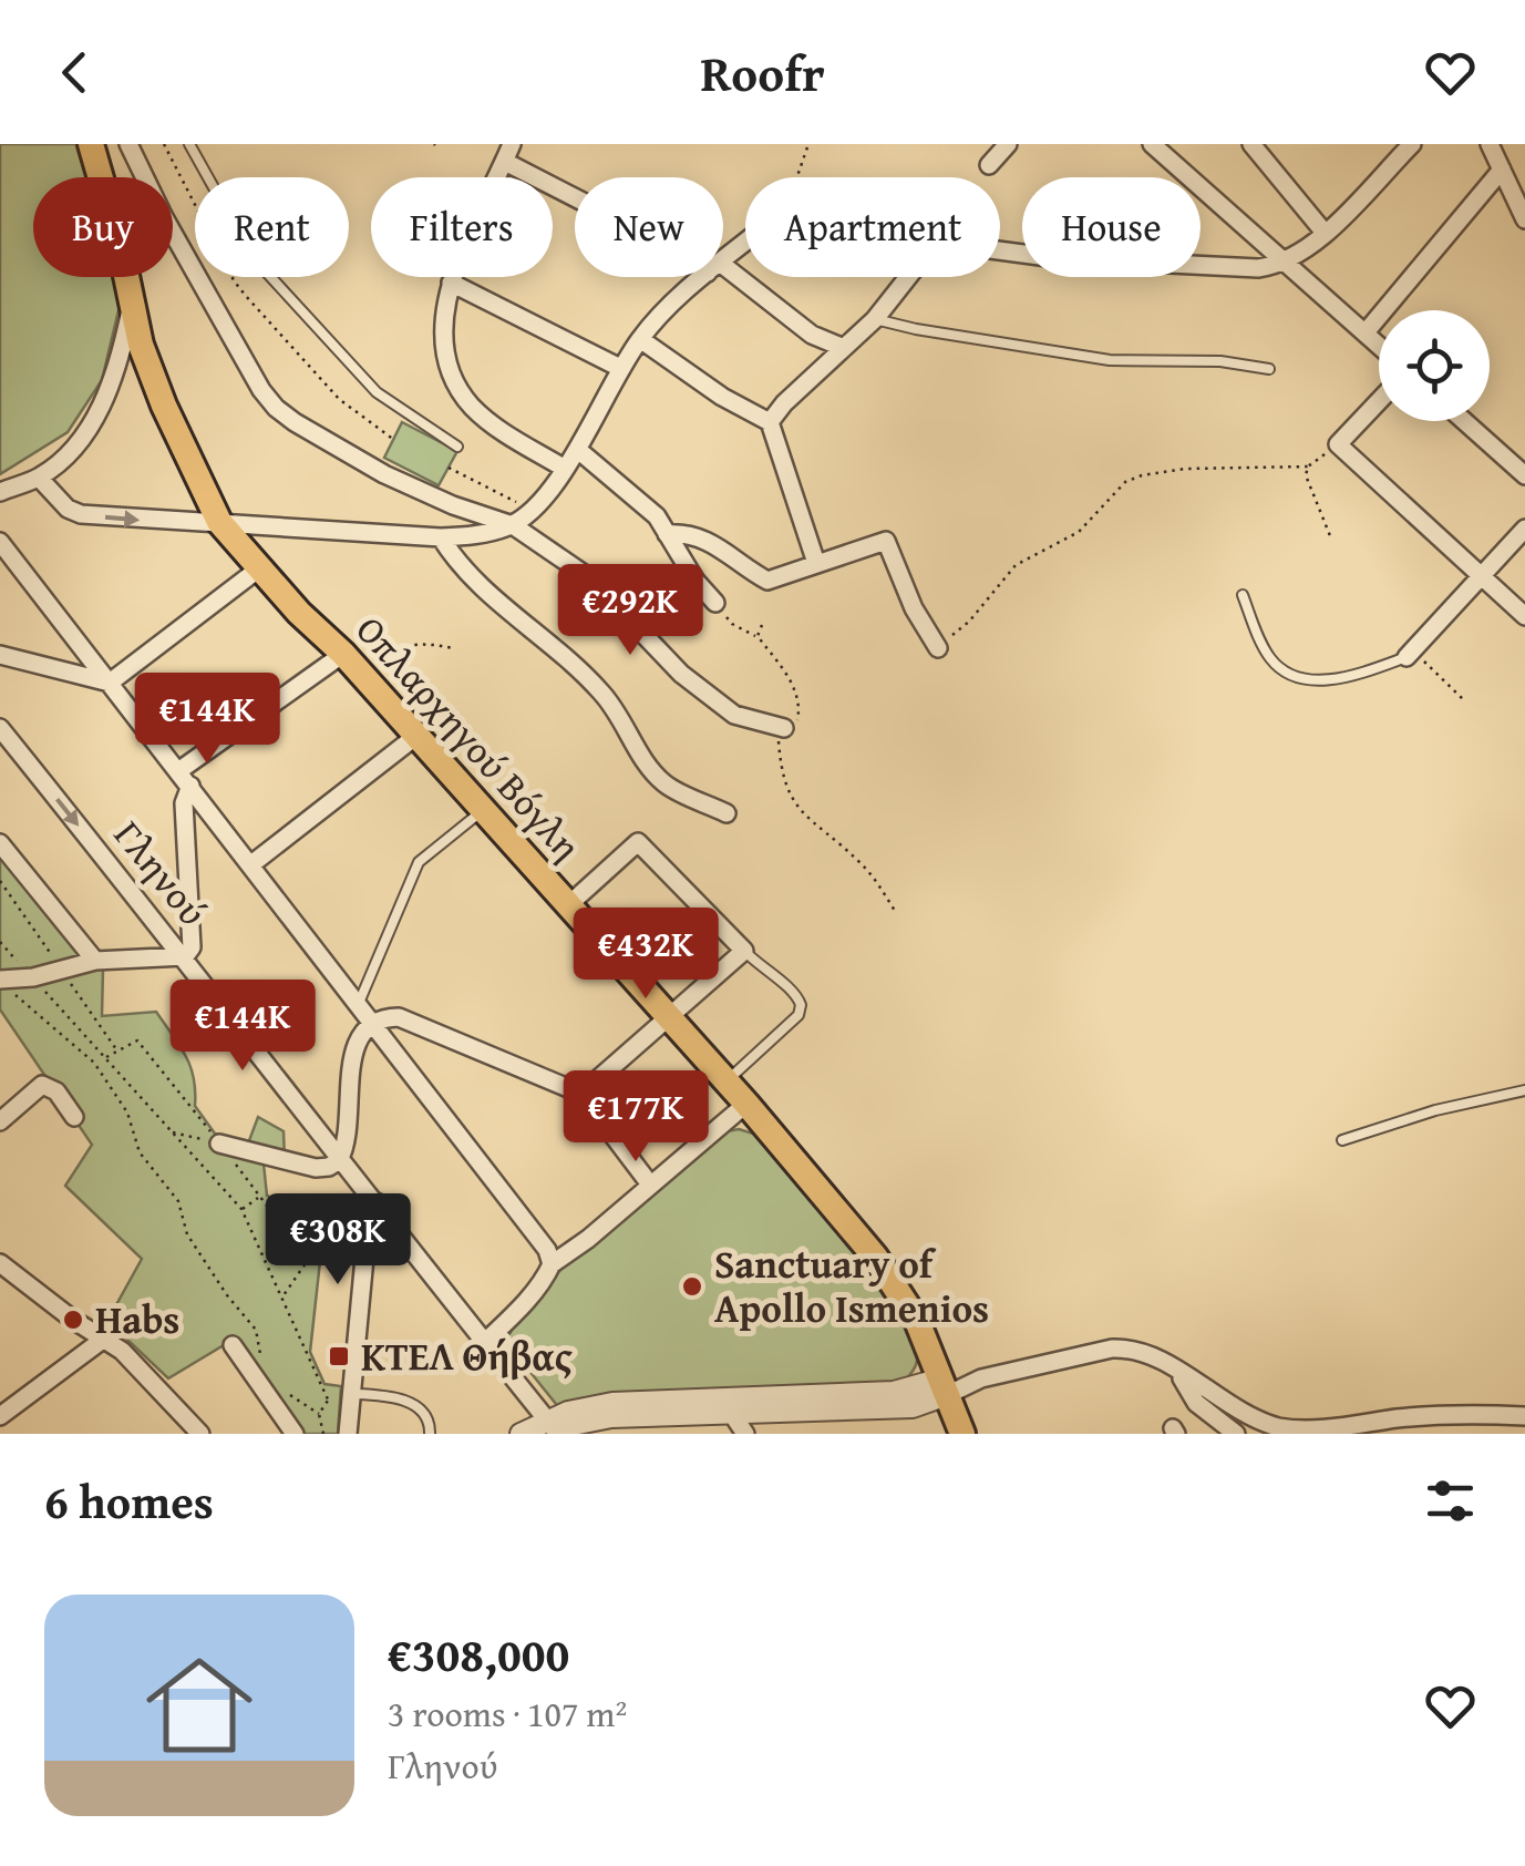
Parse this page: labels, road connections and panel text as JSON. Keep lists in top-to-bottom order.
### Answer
{
  "streets": {
    "main road": ["Οπλαρχηγού Βόγλη"],
    "street": ["Γληνού"]
  },
  "places": {
    "other": ["Sanctuary of Apollo Ismenios", "Habs"],
    "transit": ["ΚΤΕΛ Θήβας"]
  },
  "page": {
    "header": "Roofr",
    "chip": [
      "Buy",
      "Rent",
      "Filters",
      "New",
      "Apartment",
      "House"
    ],
    "price": [
      "€292K",
      "€144K",
      "€432K",
      "€144K",
      "€177K",
      "€308K"
    ],
    "heading": "6 homes",
    "list": [
      {
        "name": "€308,000",
        "note": "3 rooms · 107 m² · Γληνού"
      }
    ]
  }
}
